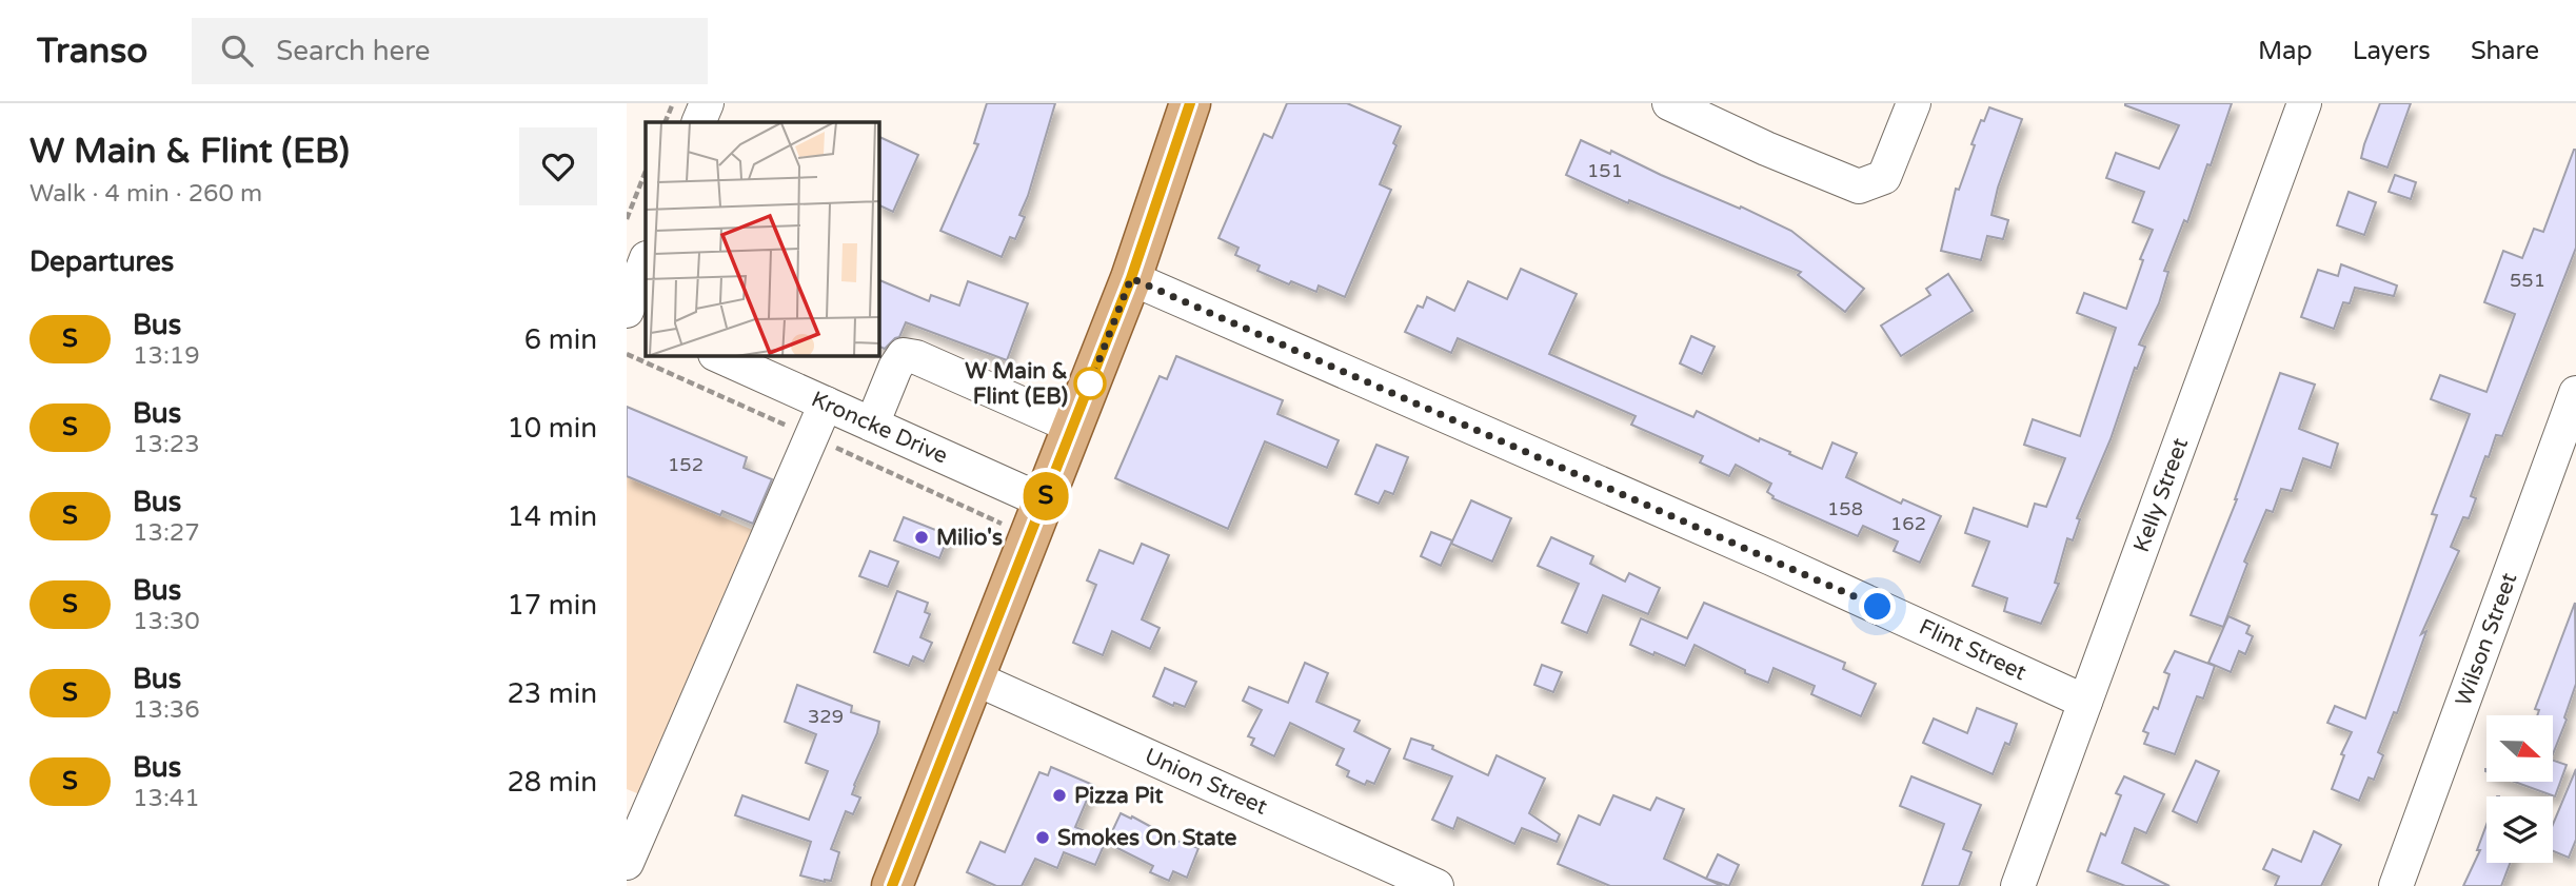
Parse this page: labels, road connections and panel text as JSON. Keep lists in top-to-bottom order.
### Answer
{
  "streets": {
    "street": [
      "Kroncke Drive",
      "Kelly Street",
      "Wilson Street",
      "Flint Street",
      "Union Street"
    ]
  },
  "crossings": [
    ["Kelly Street", "Flint Street"]
  ],
  "places": [
    "W Main & Flint (EB)",
    "Milio's",
    "Pizza Pit",
    "Smokes On State"
  ],
  "lines": ["bus line S"],
  "house_numbers": [
    "151",
    "551",
    "152",
    "158",
    "162",
    "329"
  ],
  "north": "right",
  "page": {
    "header": "Transo",
    "search": "Search here",
    "nav": ["Map", "Layers", "Share"],
    "heading": [
      ["W Main & Flint (EB)", "Walk · 4 min · 260 m"],
      "Departures"
    ],
    "on_map": "S",
    "list": [
      {
        "mark": "S",
        "name": "Bus",
        "note": "13:19",
        "value": "6 min"
      },
      {
        "mark": "S",
        "name": "Bus",
        "note": "13:23",
        "value": "10 min"
      },
      {
        "mark": "S",
        "name": "Bus",
        "note": "13:27",
        "value": "14 min"
      },
      {
        "mark": "S",
        "name": "Bus",
        "note": "13:30",
        "value": "17 min"
      },
      {
        "mark": "S",
        "name": "Bus",
        "note": "13:36",
        "value": "23 min"
      },
      {
        "mark": "S",
        "name": "Bus",
        "note": "13:41",
        "value": "28 min"
      }
    ]
  }
}
